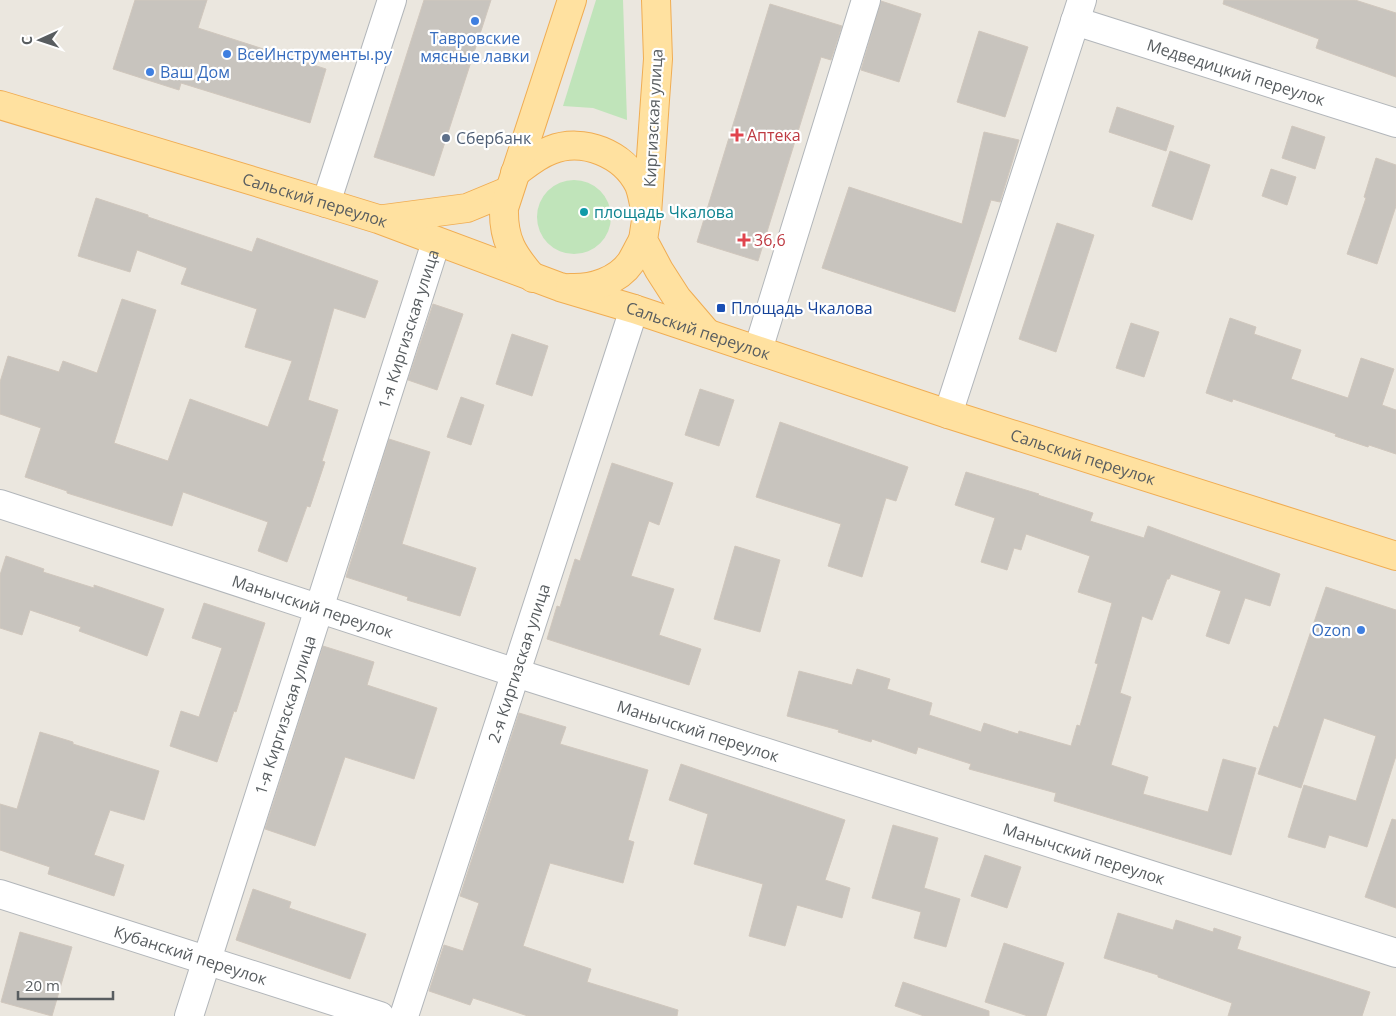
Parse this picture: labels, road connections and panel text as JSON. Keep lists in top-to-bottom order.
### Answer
{
  "streets": {
    "main road": ["Киргизская улица", "Сальский переулок"],
    "street": [
      "Медведицкий переулок",
      "1-я Киргизская улица",
      "Манычский переулок",
      "2-я Киргизская улица",
      "Кубанский переулок"
    ]
  },
  "crossings": [
    ["Киргизская улица", "Сальский переулок"],
    ["Сальский переулок", "1-я Киргизская улица"],
    ["Сальский переулок", "2-я Киргизская улица"],
    ["1-я Киргизская улица", "Манычский переулок"],
    ["1-я Киргизская улица", "Кубанский переулок"],
    ["Манычский переулок", "2-я Киргизская улица"]
  ],
  "places": {
    "other": [
      "Тавровские мясные лавки",
      "ВсеИнструменты.ру",
      "Ваш Дом",
      "Сбербанк",
      "площадь Чкалова",
      "Ozon"
    ],
    "health": ["Аптека", "36,6"],
    "transit": ["Площадь Чкалова"]
  },
  "scale_bar": "20 m",
  "north": "left"
}
